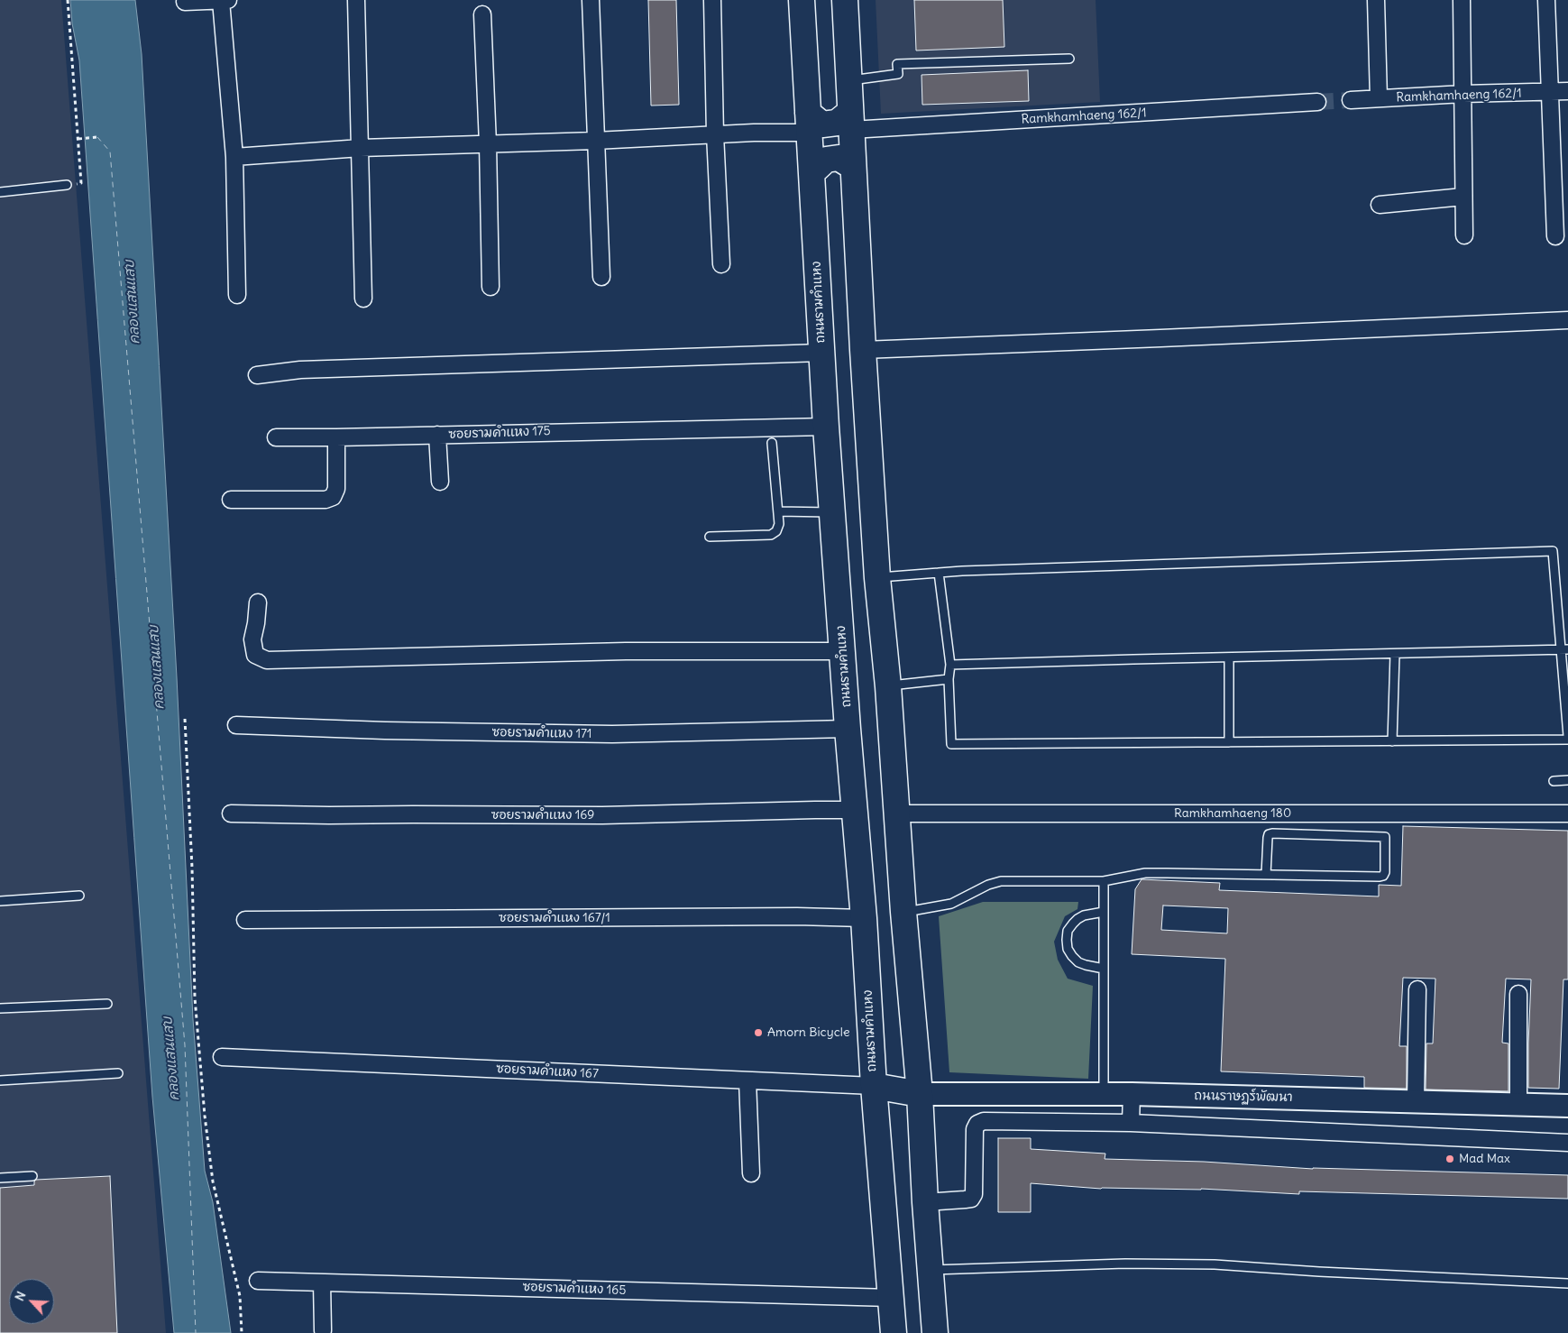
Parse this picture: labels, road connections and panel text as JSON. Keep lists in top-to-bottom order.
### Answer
{
  "streets": {
    "main road": ["ถนนรามคำแหง"],
    "street": [
      "Ramkhamhaeng 162/1",
      "ซอยรามคำแหง 175",
      "ซอยรามคำแหง 171",
      "Ramkhamhaeng 180",
      "ซอยรามคำแหง 169",
      "ซอยรามคำแหง 167/1",
      "ซอยรามคำแหง 167",
      "ถนนราษฏร์พัฒนา",
      "ซอยรามคำแหง 165"
    ]
  },
  "crossings": [
    ["ถนนรามคำแหง", "ซอยรามคำแหง 175"],
    ["ถนนรามคำแหง", "ซอยรามคำแหง 171"],
    ["ถนนรามคำแหง", "ซอยรามคำแหง 169"],
    ["ถนนรามคำแหง", "ซอยรามคำแหง 167/1"],
    ["ถนนรามคำแหง", "ซอยรามคำแหง 167"],
    ["ถนนรามคำแหง", "ซอยรามคำแหง 165"]
  ],
  "water": ["คลองแสนแสบ"],
  "places": ["Amorn Bicycle", "Mad Max"],
  "north": "top left"
}
